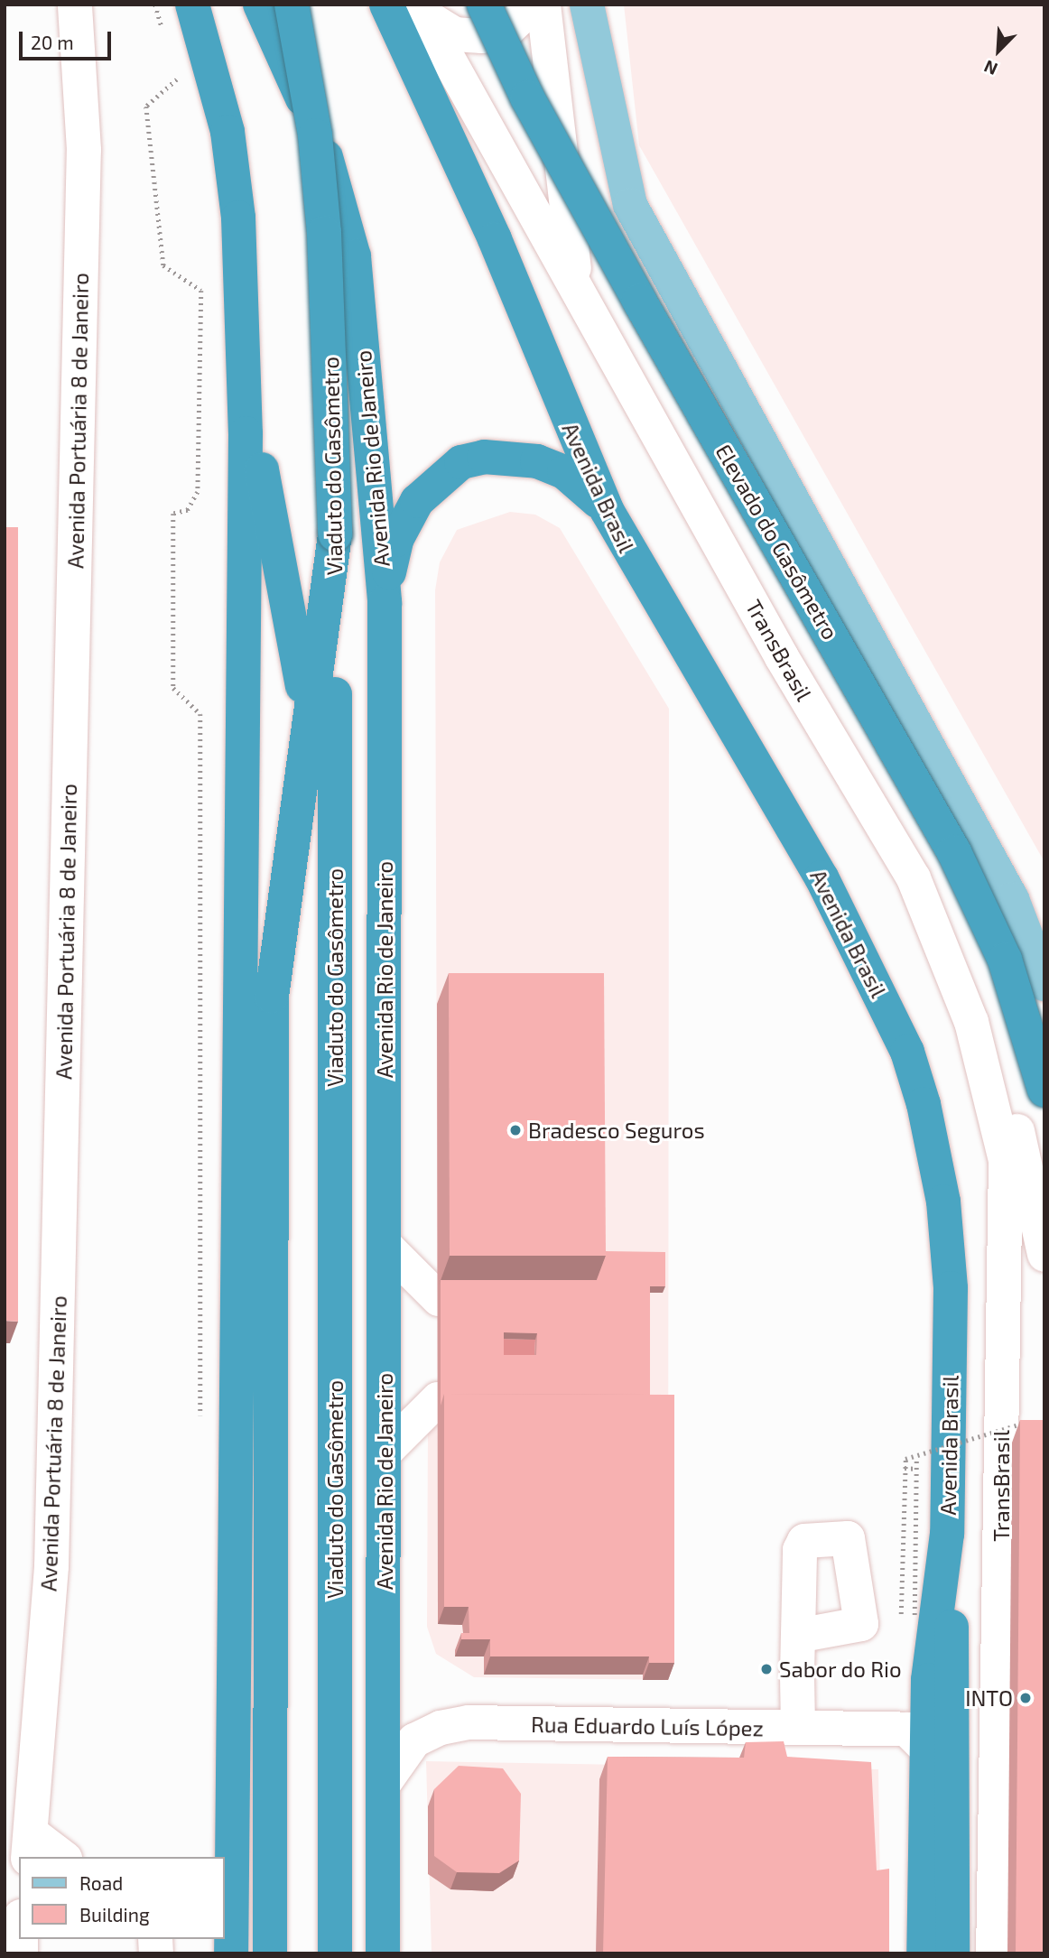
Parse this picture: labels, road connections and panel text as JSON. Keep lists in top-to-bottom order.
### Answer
{
  "streets": {
    "highway": [
      "Avenida Rio de Janeiro",
      "Viaduto do Gasômetro",
      "Avenida Brasil",
      "Elevado do Gasômetro"
    ],
    "street": ["Avenida Portuária 8 de Janeiro", "TransBrasil", "Rua Eduardo Luís López"]
  },
  "crossings": [
    ["Avenida Rio de Janeiro", "Rua Eduardo Luís López"],
    ["Avenida Brasil", "Rua Eduardo Luís López"]
  ],
  "places": ["Bradesco Seguros", "Sabor do Rio", "INTO"],
  "legend": ["Road", "Building"],
  "scale_bar": "20 m",
  "north": "bottom left"
}
